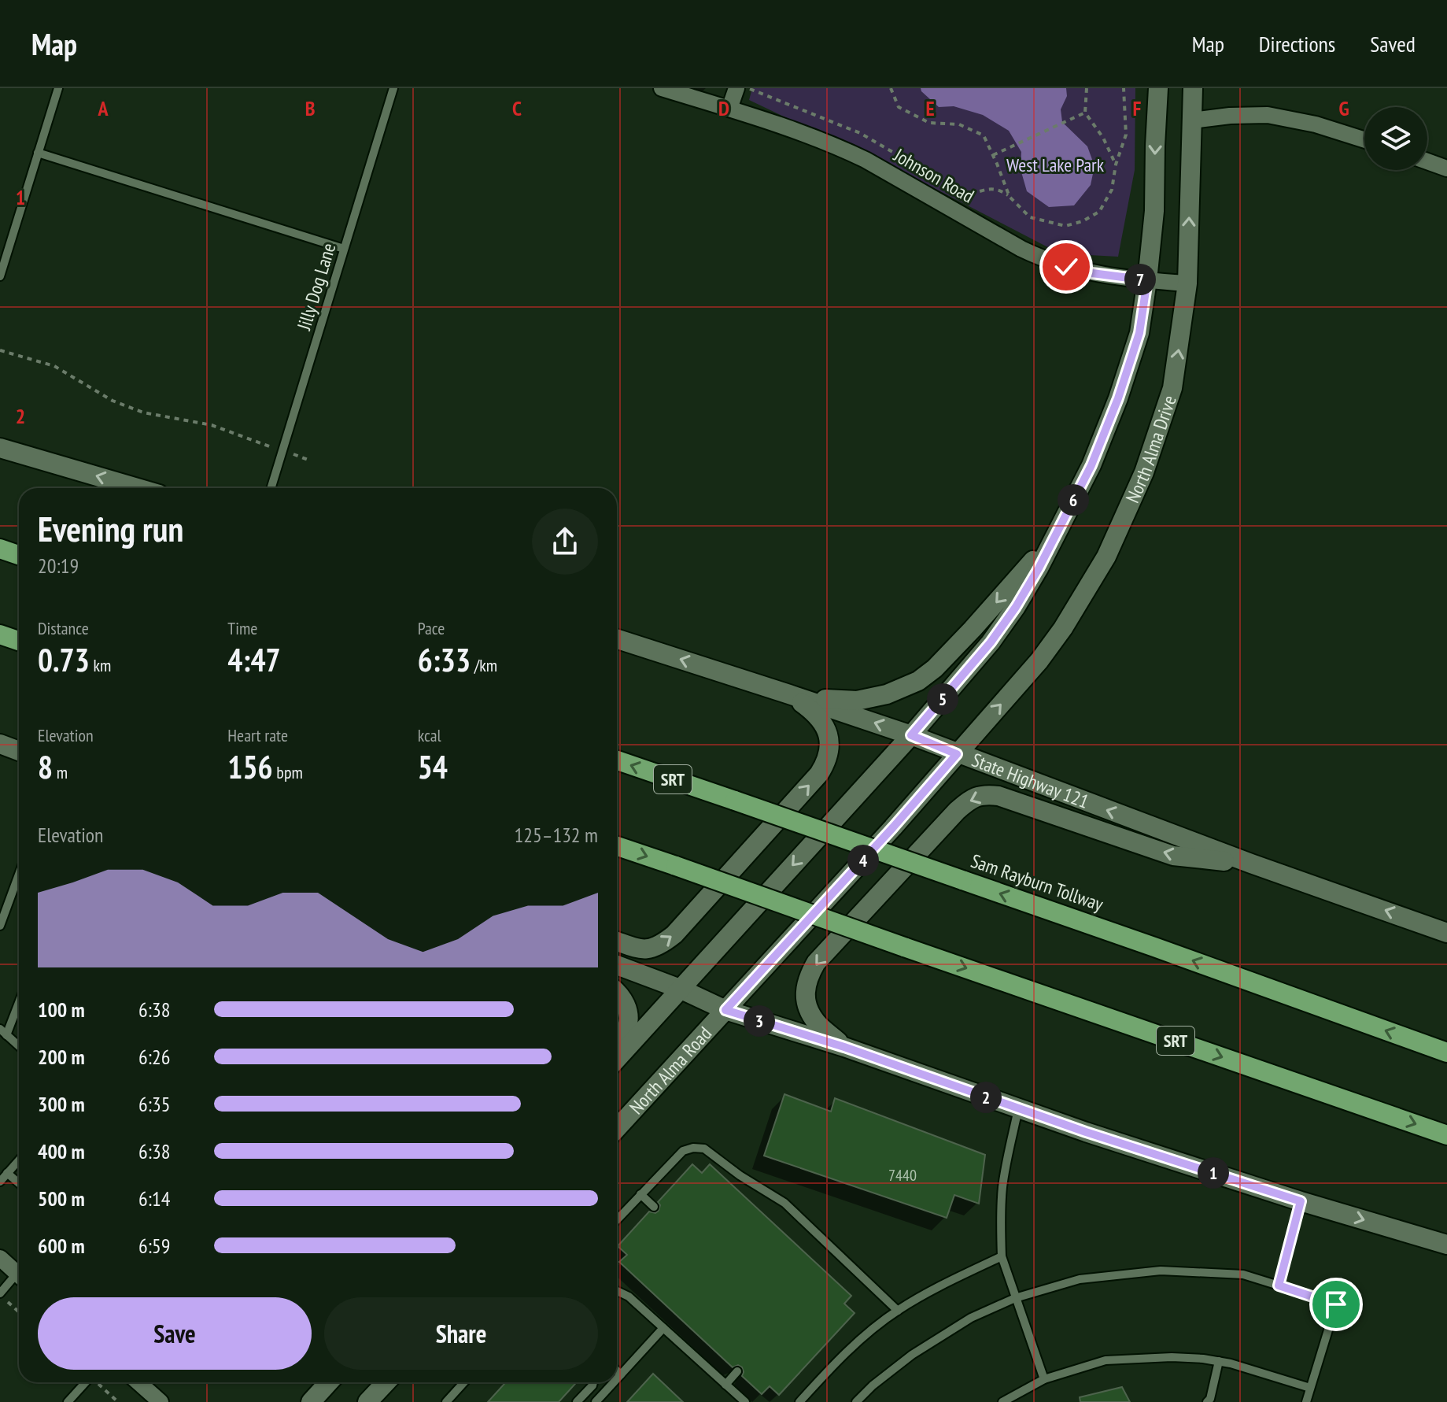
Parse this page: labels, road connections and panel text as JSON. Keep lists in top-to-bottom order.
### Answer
{
  "streets": {
    "highway": ["SRT", "Sam Rayburn Tollway"],
    "main road": ["North Alma Drive", "State Highway 121", "North Alma Road"],
    "street": ["Johnson Road"],
    "lane": ["Jilly Dog Lane"]
  },
  "crossings": [
    ["Johnson Road", "North Alma Drive"],
    ["North Alma Drive", "State Highway 121"],
    ["North Alma Drive", "North Alma Road"],
    ["State Highway 121", "North Alma Road"]
  ],
  "one_way": ["State Highway 121"],
  "parks": ["West Lake Park"],
  "house_numbers": ["7440"],
  "page": {
    "header": "Map",
    "nav": ["Map", "Directions", "Saved"],
    "pins": [
      "7",
      "6",
      "5",
      "4",
      "3",
      "2",
      "1"
    ],
    "heading": ["Evening run", "20:19"],
    "stats": [
      ["Distance", "0.73 km"],
      ["Time", "4:47"],
      ["Pace", "6:33 /km"],
      ["Elevation", "8 m"],
      ["Heart rate", "156 bpm"],
      ["kcal", "54"]
    ],
    "chart": ["Elevation", "125–132 m"],
    "list": [
      {
        "name": "100 m",
        "note": "6:38"
      },
      {
        "name": "200 m",
        "note": "6:26"
      },
      {
        "name": "300 m",
        "note": "6:35"
      },
      {
        "name": "400 m",
        "note": "6:38"
      },
      {
        "name": "500 m",
        "note": "6:14"
      },
      {
        "name": "600 m",
        "note": "6:59"
      }
    ],
    "buttons": ["Save", "Share"]
  },
  "grid": {
    "columns": [
      "A",
      "B",
      "C",
      "D",
      "E",
      "F",
      "G"
    ],
    "rows": ["1", "2"]
  }
}
